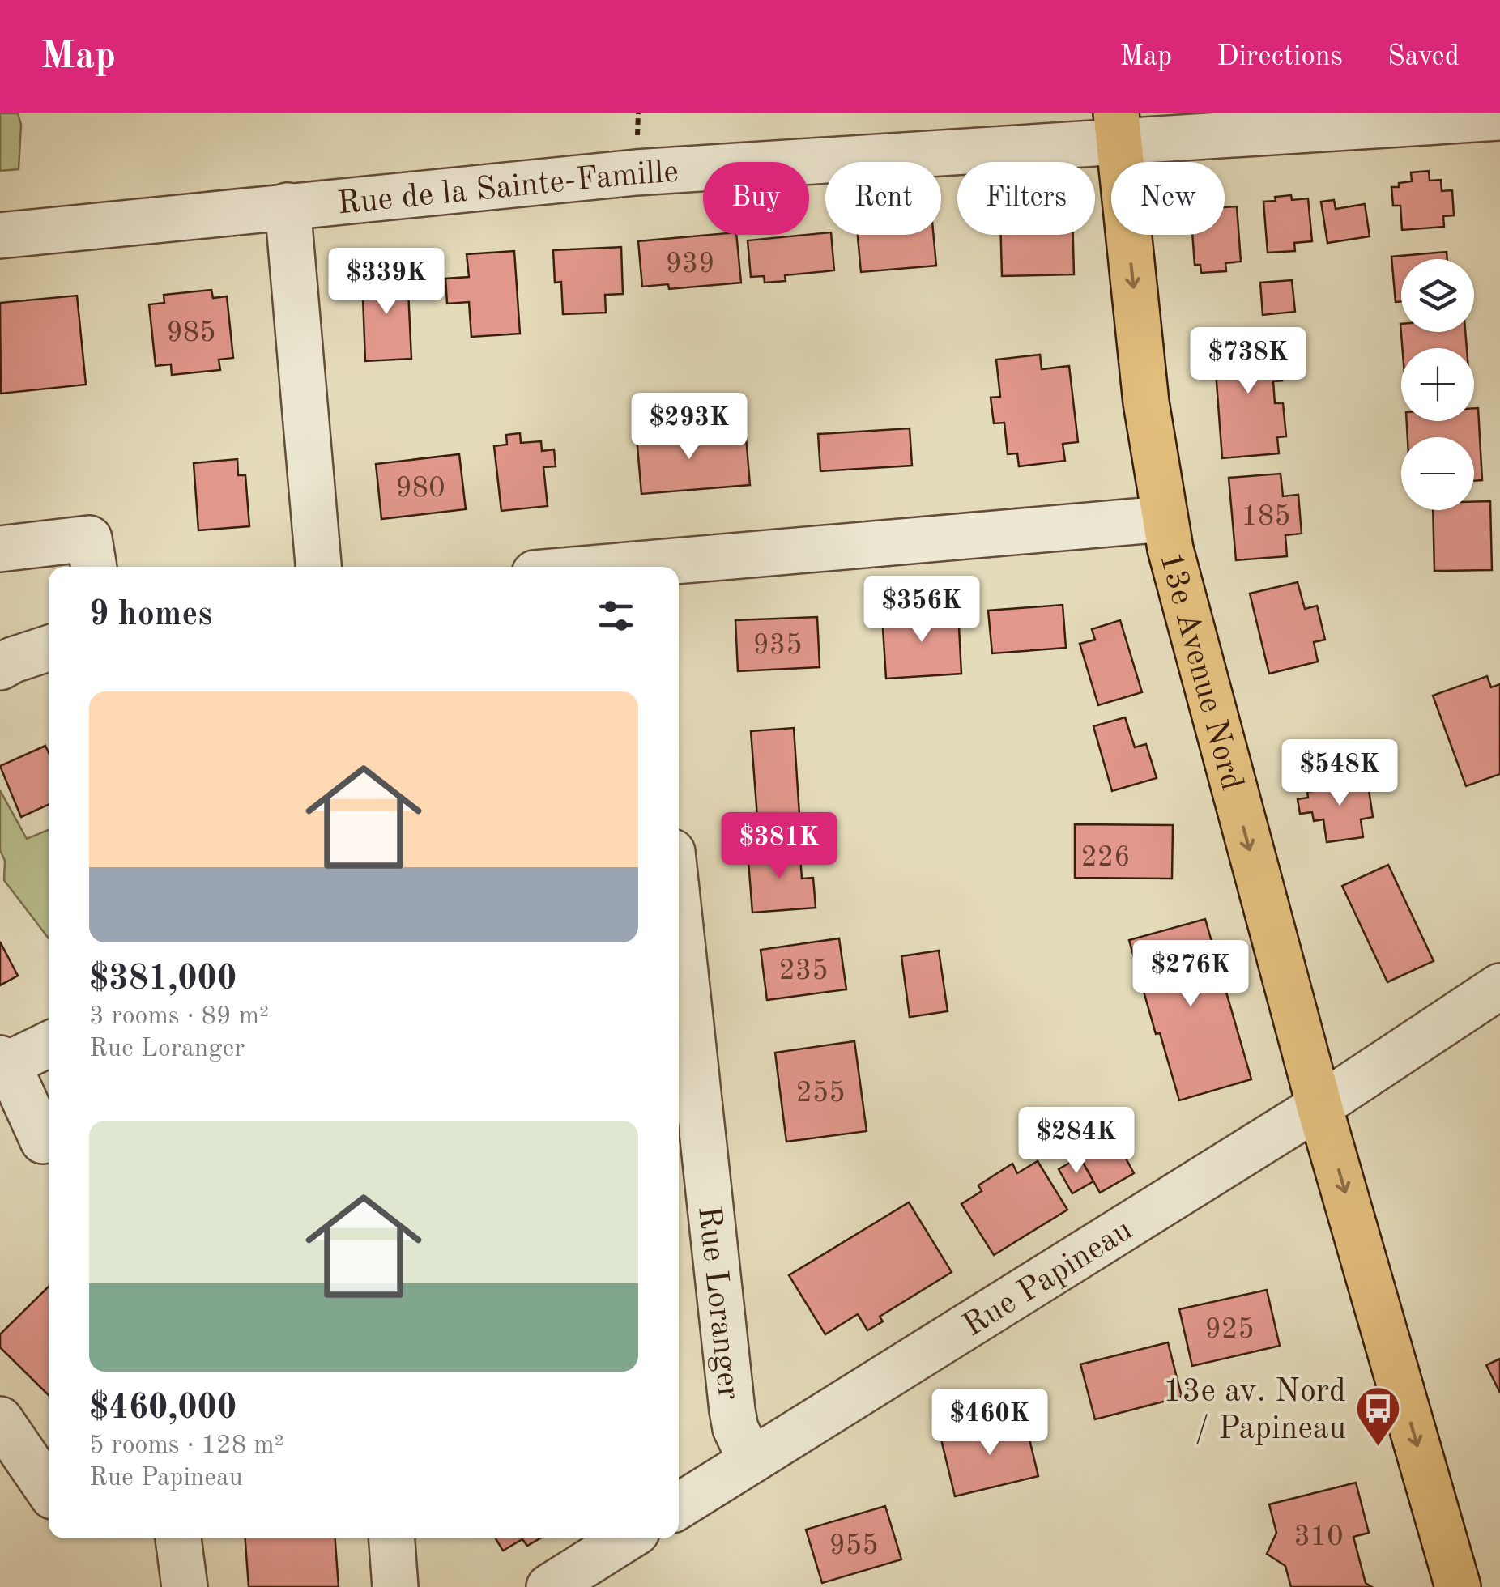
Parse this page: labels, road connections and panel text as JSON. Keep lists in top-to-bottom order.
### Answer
{
  "streets": {
    "main road": ["13e Avenue Nord"],
    "street": ["Rue de la Sainte-Famille", "Rue Papineau", "Rue Loranger"]
  },
  "crossings": [
    ["Rue de la Sainte-Famille", "13e Avenue Nord"],
    ["13e Avenue Nord", "Rue Papineau"],
    ["Rue Papineau", "Rue Loranger"]
  ],
  "one_way": ["13e Avenue Nord"],
  "places": {
    "bus stop": ["13e av. Nord / Papineau"]
  },
  "house_numbers": [
    "939",
    "985",
    "980",
    "185",
    "935",
    "226",
    "235",
    "255",
    "925",
    "310",
    "955"
  ],
  "page": {
    "header": "Map",
    "nav": ["Map", "Directions", "Saved"],
    "chip": [
      "Buy",
      "Rent",
      "Filters",
      "New"
    ],
    "price": [
      "$339K",
      "$738K",
      "$293K",
      "$356K",
      "$548K",
      "$381K",
      "$276K",
      "$284K",
      "$460K"
    ],
    "map_buttons": ["+", "−"],
    "heading": "9 homes",
    "list": [
      {
        "name": "$381,000",
        "note": "3 rooms · 89 m² · Rue Loranger"
      },
      {
        "name": "$460,000",
        "note": "5 rooms · 128 m² · Rue Papineau"
      }
    ]
  }
}
